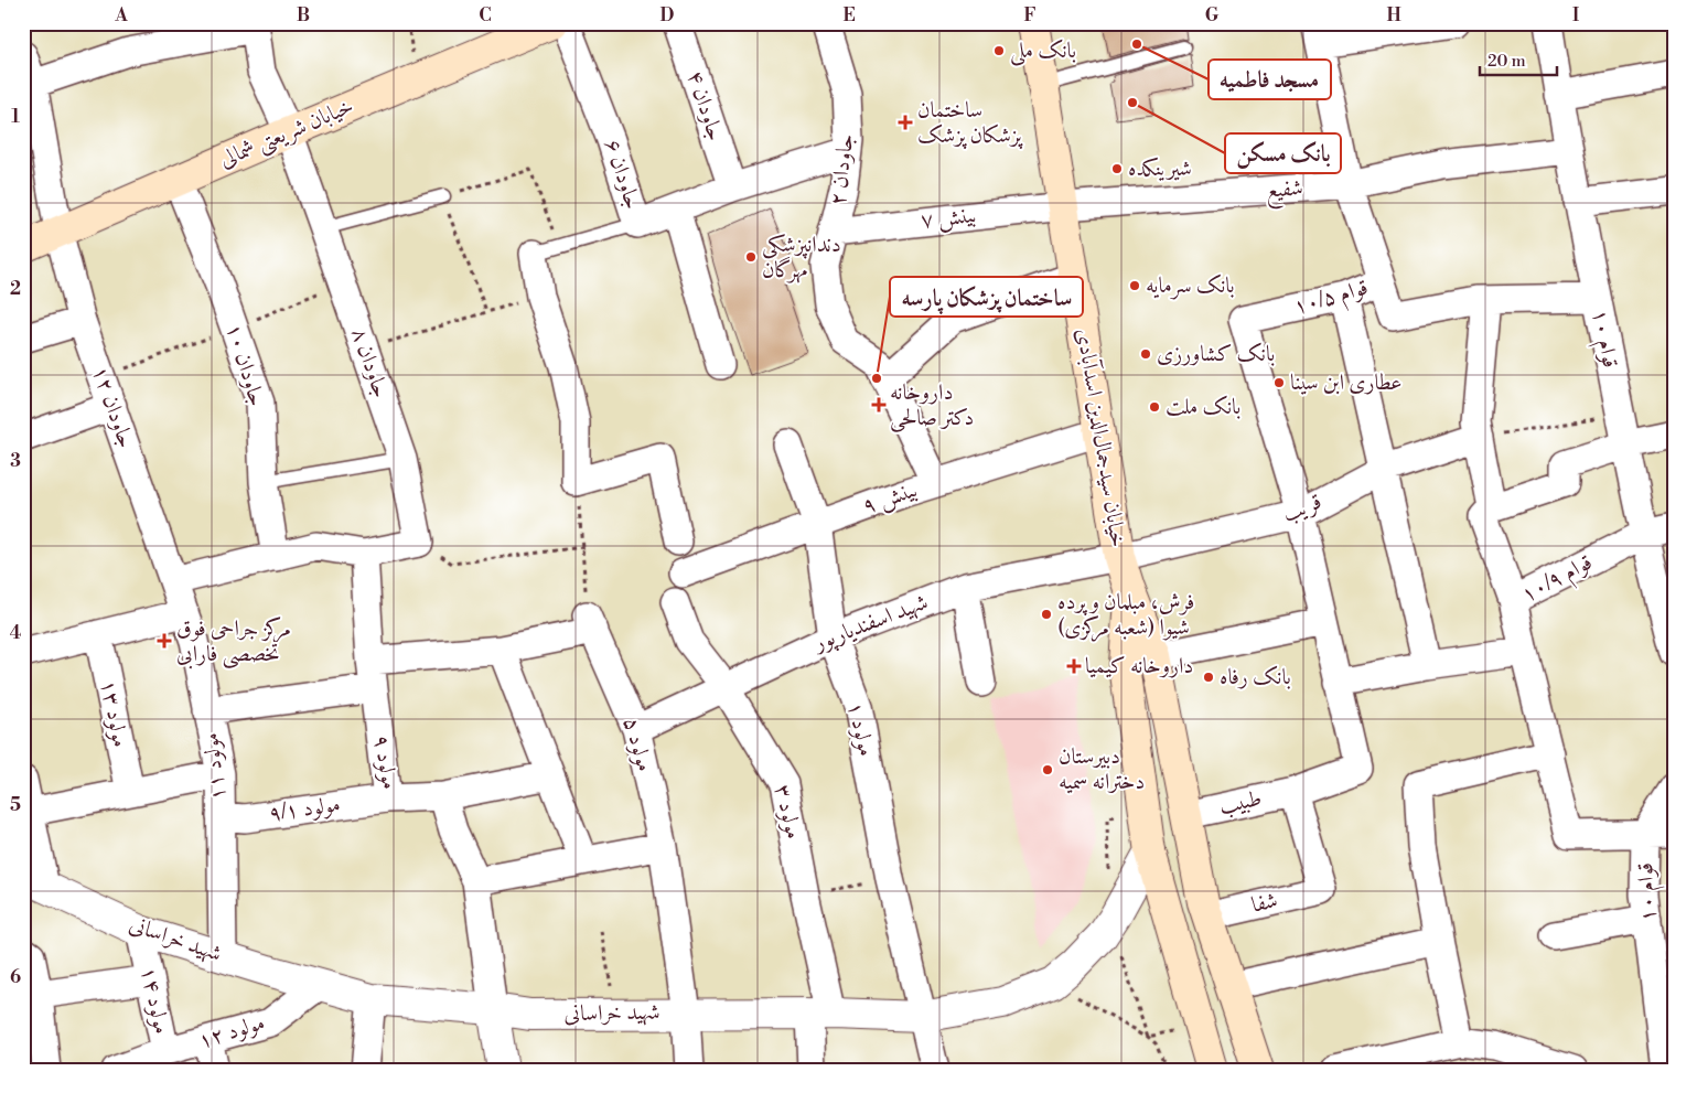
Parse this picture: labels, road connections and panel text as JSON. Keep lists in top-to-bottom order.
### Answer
{
  "streets": {
    "main road": ["خیابان شریعتی شمالی", "خیابان سیدجمال‌الدین اسدآبادی"],
    "street": [
      "جاودان ۴",
      "جاودان ۲",
      "جاودان ۶",
      "شفیع",
      "بینش ۷",
      "قوام ۱۰/۵",
      "قوام ۱۰",
      "جاودان ۸",
      "جاودان ۱۰",
      "جاودان ۱۲",
      "بینش ۹",
      "قریب",
      "قوام ۱۰/۹",
      "شهید اسفندیارپور",
      "مولود ۱۳",
      "مولود ۱",
      "مولود ۵",
      "مولود ۹",
      "مولود ۱۱",
      "طبیب",
      "مولود ۹/۱",
      "مولود ۳",
      "شفا",
      "شهید خراسانی",
      "مولود ۱۴",
      "مولود ۱۲"
    ]
  },
  "crossings": [
    ["خیابان شریعتی شمالی", "جاودان ۸"],
    ["خیابان شریعتی شمالی", "جاودان ۱۰"],
    ["خیابان شریعتی شمالی", "جاودان ۱۲"],
    ["جاودان ۲", "بینش ۷"],
    ["جاودان ۲", "بینش ۹"],
    ["شفیع", "بینش ۷"],
    ["شفیع", "قوام ۱۰"],
    ["شفیع", "خیابان سیدجمال‌الدین اسدآبادی"],
    ["بینش ۷", "خیابان سیدجمال‌الدین اسدآبادی"],
    ["قوام ۱۰/۵", "قوام ۱۰"],
    ["قوام ۱۰/۵", "قریب"],
    ["قوام ۱۰", "قوام ۱۰/۹"],
    ["جاودان ۱۲", "مولود ۱۱"],
    ["خیابان سیدجمال‌الدین اسدآبادی", "بینش ۹"],
    ["خیابان سیدجمال‌الدین اسدآبادی", "قریب"],
    ["خیابان سیدجمال‌الدین اسدآبادی", "شهید اسفندیارپور"],
    ["خیابان سیدجمال‌الدین اسدآبادی", "طبیب"],
    ["خیابان سیدجمال‌الدین اسدآبادی", "شفا"],
    ["خیابان سیدجمال‌الدین اسدآبادی", "شهید خراسانی"],
    ["بینش ۹", "مولود ۱"],
    ["قریب", "شهید اسفندیارپور"],
    ["شهید اسفندیارپور", "مولود ۱"],
    ["شهید اسفندیارپور", "مولود ۵"],
    ["شهید اسفندیارپور", "مولود ۳"],
    ["مولود ۱", "شهید خراسانی"],
    ["مولود ۵", "شهید خراسانی"],
    ["مولود ۹", "مولود ۹/۱"],
    ["مولود ۱۱", "مولود ۹/۱"],
    ["مولود ۱۱", "شهید خراسانی"],
    ["طبیب", "شفا"],
    ["مولود ۳", "شهید خراسانی"],
    ["شهید خراسانی", "مولود ۱۴"],
    ["شهید خراسانی", "مولود ۱۲"],
    ["مولود ۱۴", "مولود ۱۲"]
  ],
  "places": {
    "other": [
      "مسجد فاطمیه",
      "بانک ملی",
      "بانک مسکن",
      "شیرینکده",
      "دندانپزشکی مهرگان",
      "بانک سرمایه",
      "بانک کشاورزی",
      "ساختمان پزشکان پارسه",
      "عطاری ابن سینا",
      "بانک ملت",
      "فرش، مبلمان و پرده شیوا (شعبه مرکزی)",
      "بانک رفاه",
      "دبیرستان دخترانه سمیه"
    ],
    "health": [
      "ساختمان پزشکان پزشک",
      "داروخانه دکتر صالحی",
      "مرکز جراحی فوق تخصصی فارابی",
      "داروخانه کیمیا"
    ]
  },
  "scale_bar": "20 m",
  "grid": {
    "columns": [
      "A",
      "B",
      "C",
      "D",
      "E",
      "F",
      "G",
      "H",
      "I"
    ],
    "rows": [
      "1",
      "2",
      "3",
      "4",
      "5",
      "6"
    ]
  }
}
